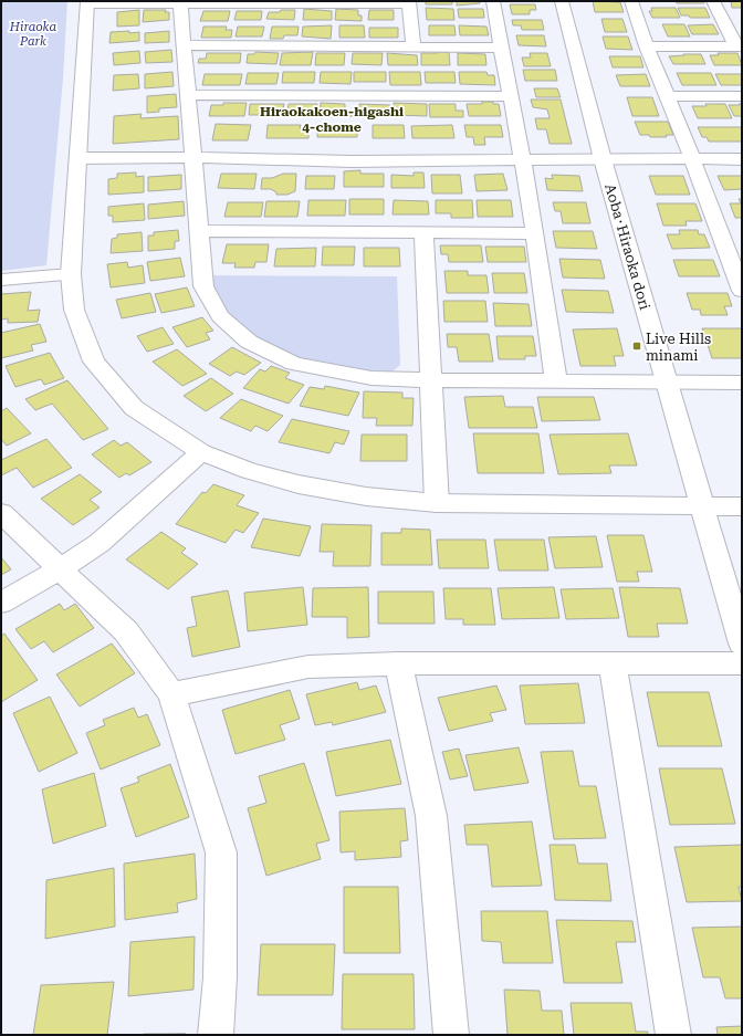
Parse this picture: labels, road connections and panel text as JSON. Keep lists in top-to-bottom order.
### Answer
{
  "streets": {
    "street": ["Aoba･Hiraoka dori"]
  },
  "districts": ["Hiraokakoen-higashi 4-chome"],
  "parks": ["Hiraoka Park"],
  "places": {
    "transit": ["Live Hills minami"]
  }
}
